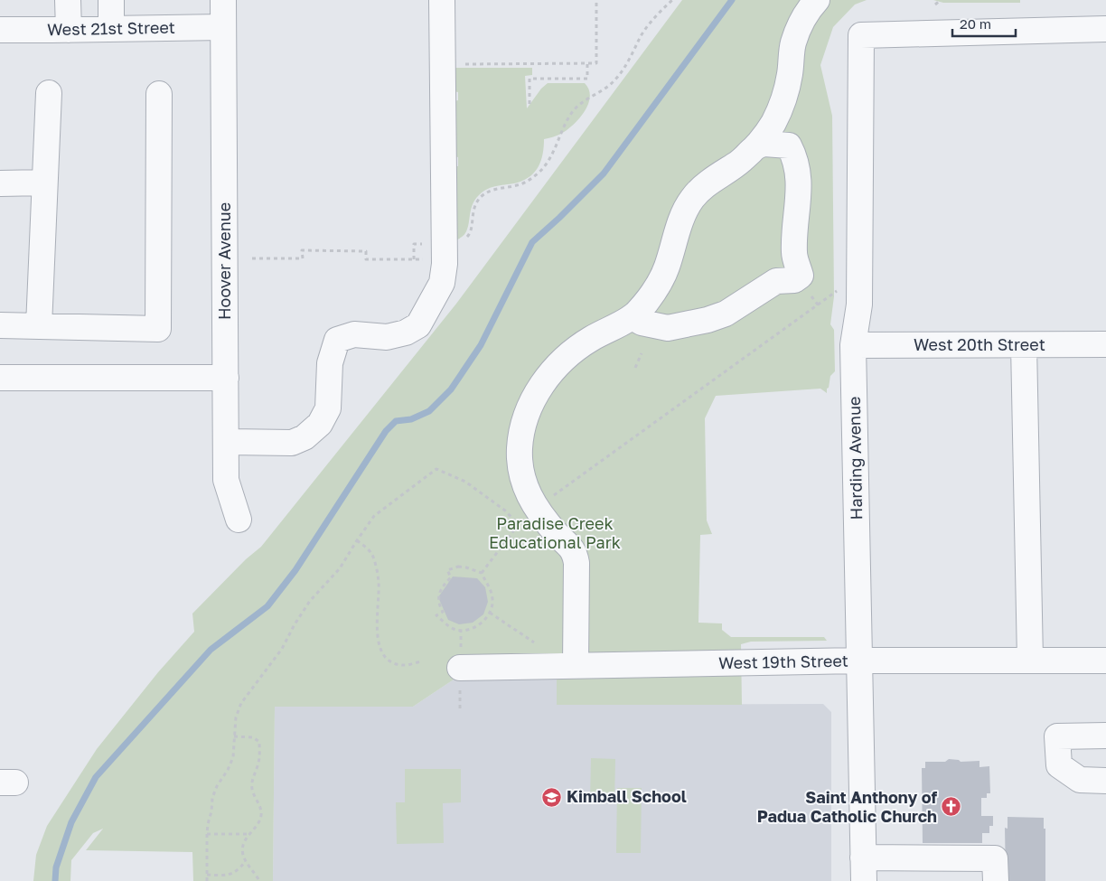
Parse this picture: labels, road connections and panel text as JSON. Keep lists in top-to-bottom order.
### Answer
{
  "streets": {
    "street": [
      "West 21st Street",
      "Hoover Avenue",
      "West 20th Street",
      "Harding Avenue",
      "West 19th Street"
    ]
  },
  "crossings": [
    ["West 21st Street", "Hoover Avenue"],
    ["West 20th Street", "Harding Avenue"],
    ["Harding Avenue", "West 19th Street"]
  ],
  "parks": ["Paradise Creek Educational Park"],
  "places": {
    "school or university": ["Kimball School"],
    "church": ["Saint Anthony of Padua Catholic Church"]
  },
  "scale_bar": "20 m"
}
